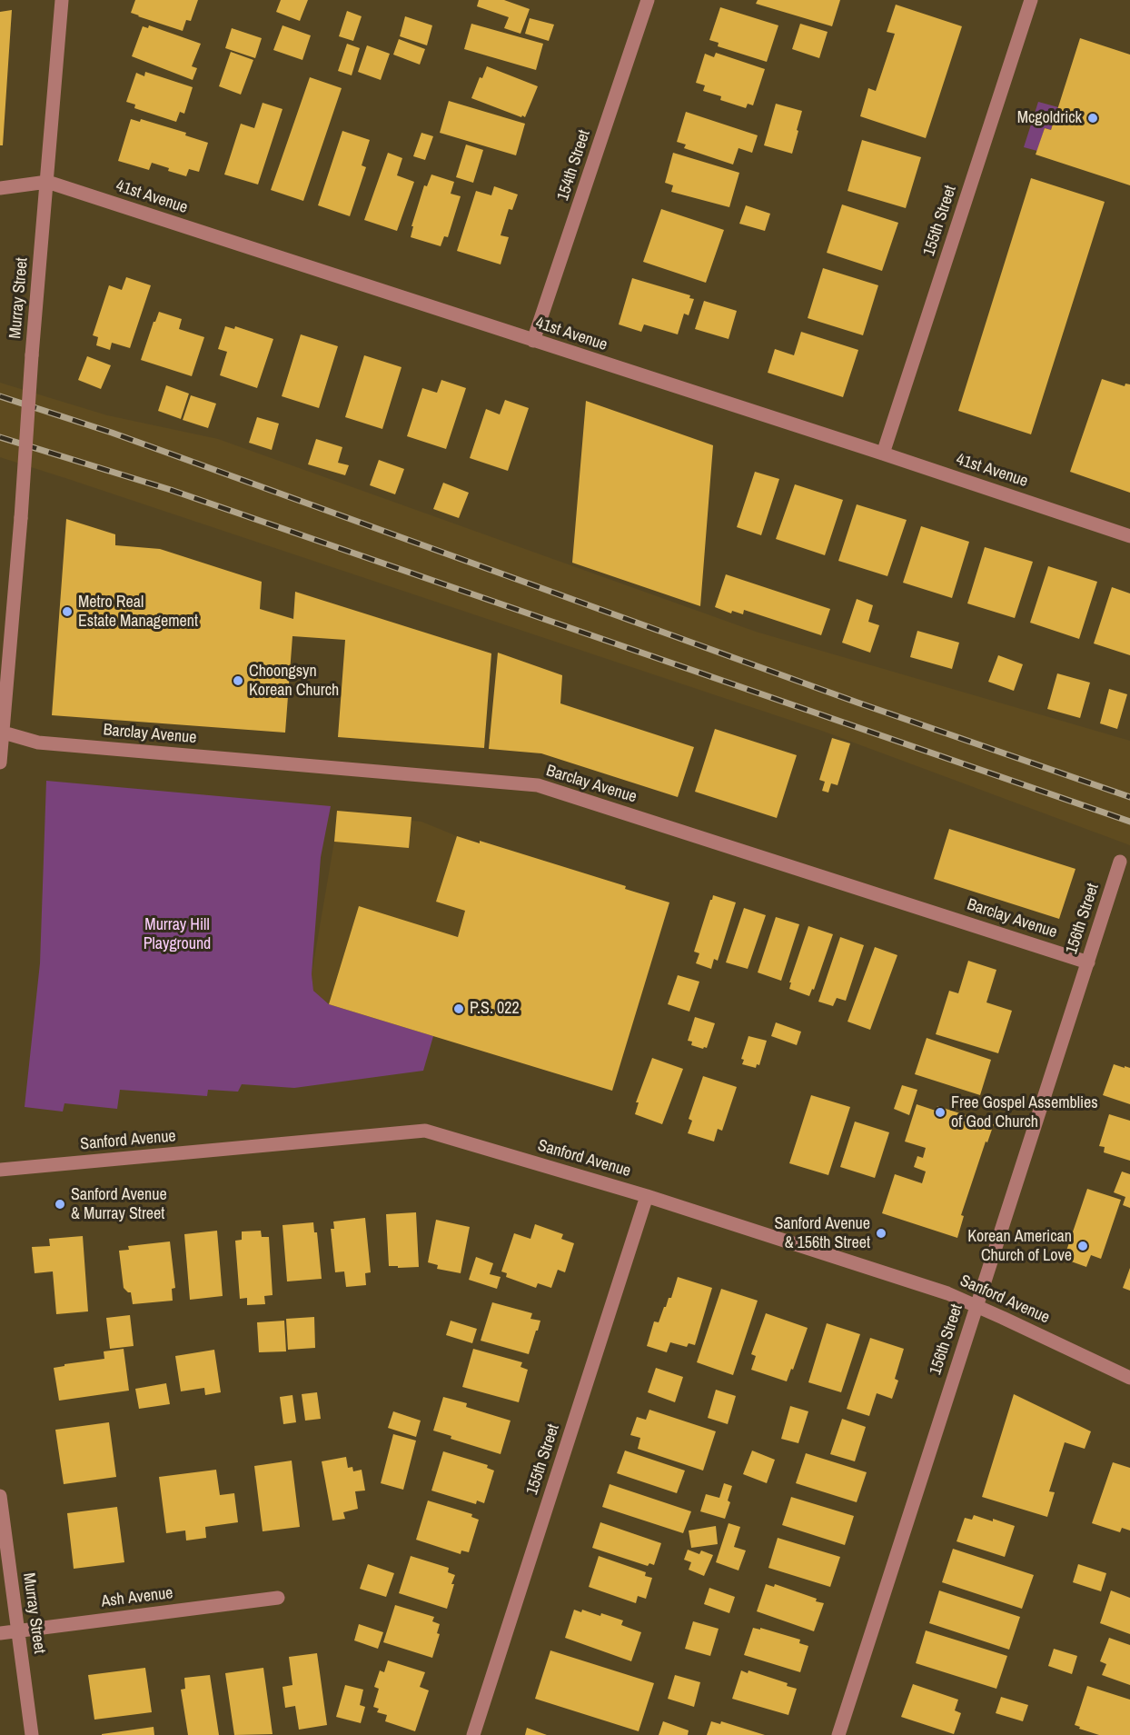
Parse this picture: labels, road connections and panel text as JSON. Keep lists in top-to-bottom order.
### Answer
{
  "streets": {
    "street": [
      "154th Street",
      "41st Avenue",
      "155th Street",
      "Murray Street",
      "Barclay Avenue",
      "156th Street",
      "Sanford Avenue",
      "Ash Avenue"
    ]
  },
  "crossings": [
    ["154th Street", "41st Avenue"],
    ["41st Avenue", "155th Street"],
    ["41st Avenue", "Murray Street"],
    ["155th Street", "Sanford Avenue"],
    ["Murray Street", "Barclay Avenue"],
    ["Murray Street", "Ash Avenue"],
    ["Barclay Avenue", "156th Street"],
    ["156th Street", "Sanford Avenue"]
  ],
  "parks": ["Murray Hill Playground"],
  "places": [
    "Mcgoldrick",
    "Metro Real Estate Management",
    "Choongsyn Korean Church",
    "P.S. 022",
    "Free Gospel Assemblies of God Church",
    "Sanford Avenue & Murray Street",
    "Sanford Avenue & 156th Street",
    "Korean American Church of Love"
  ]
}
